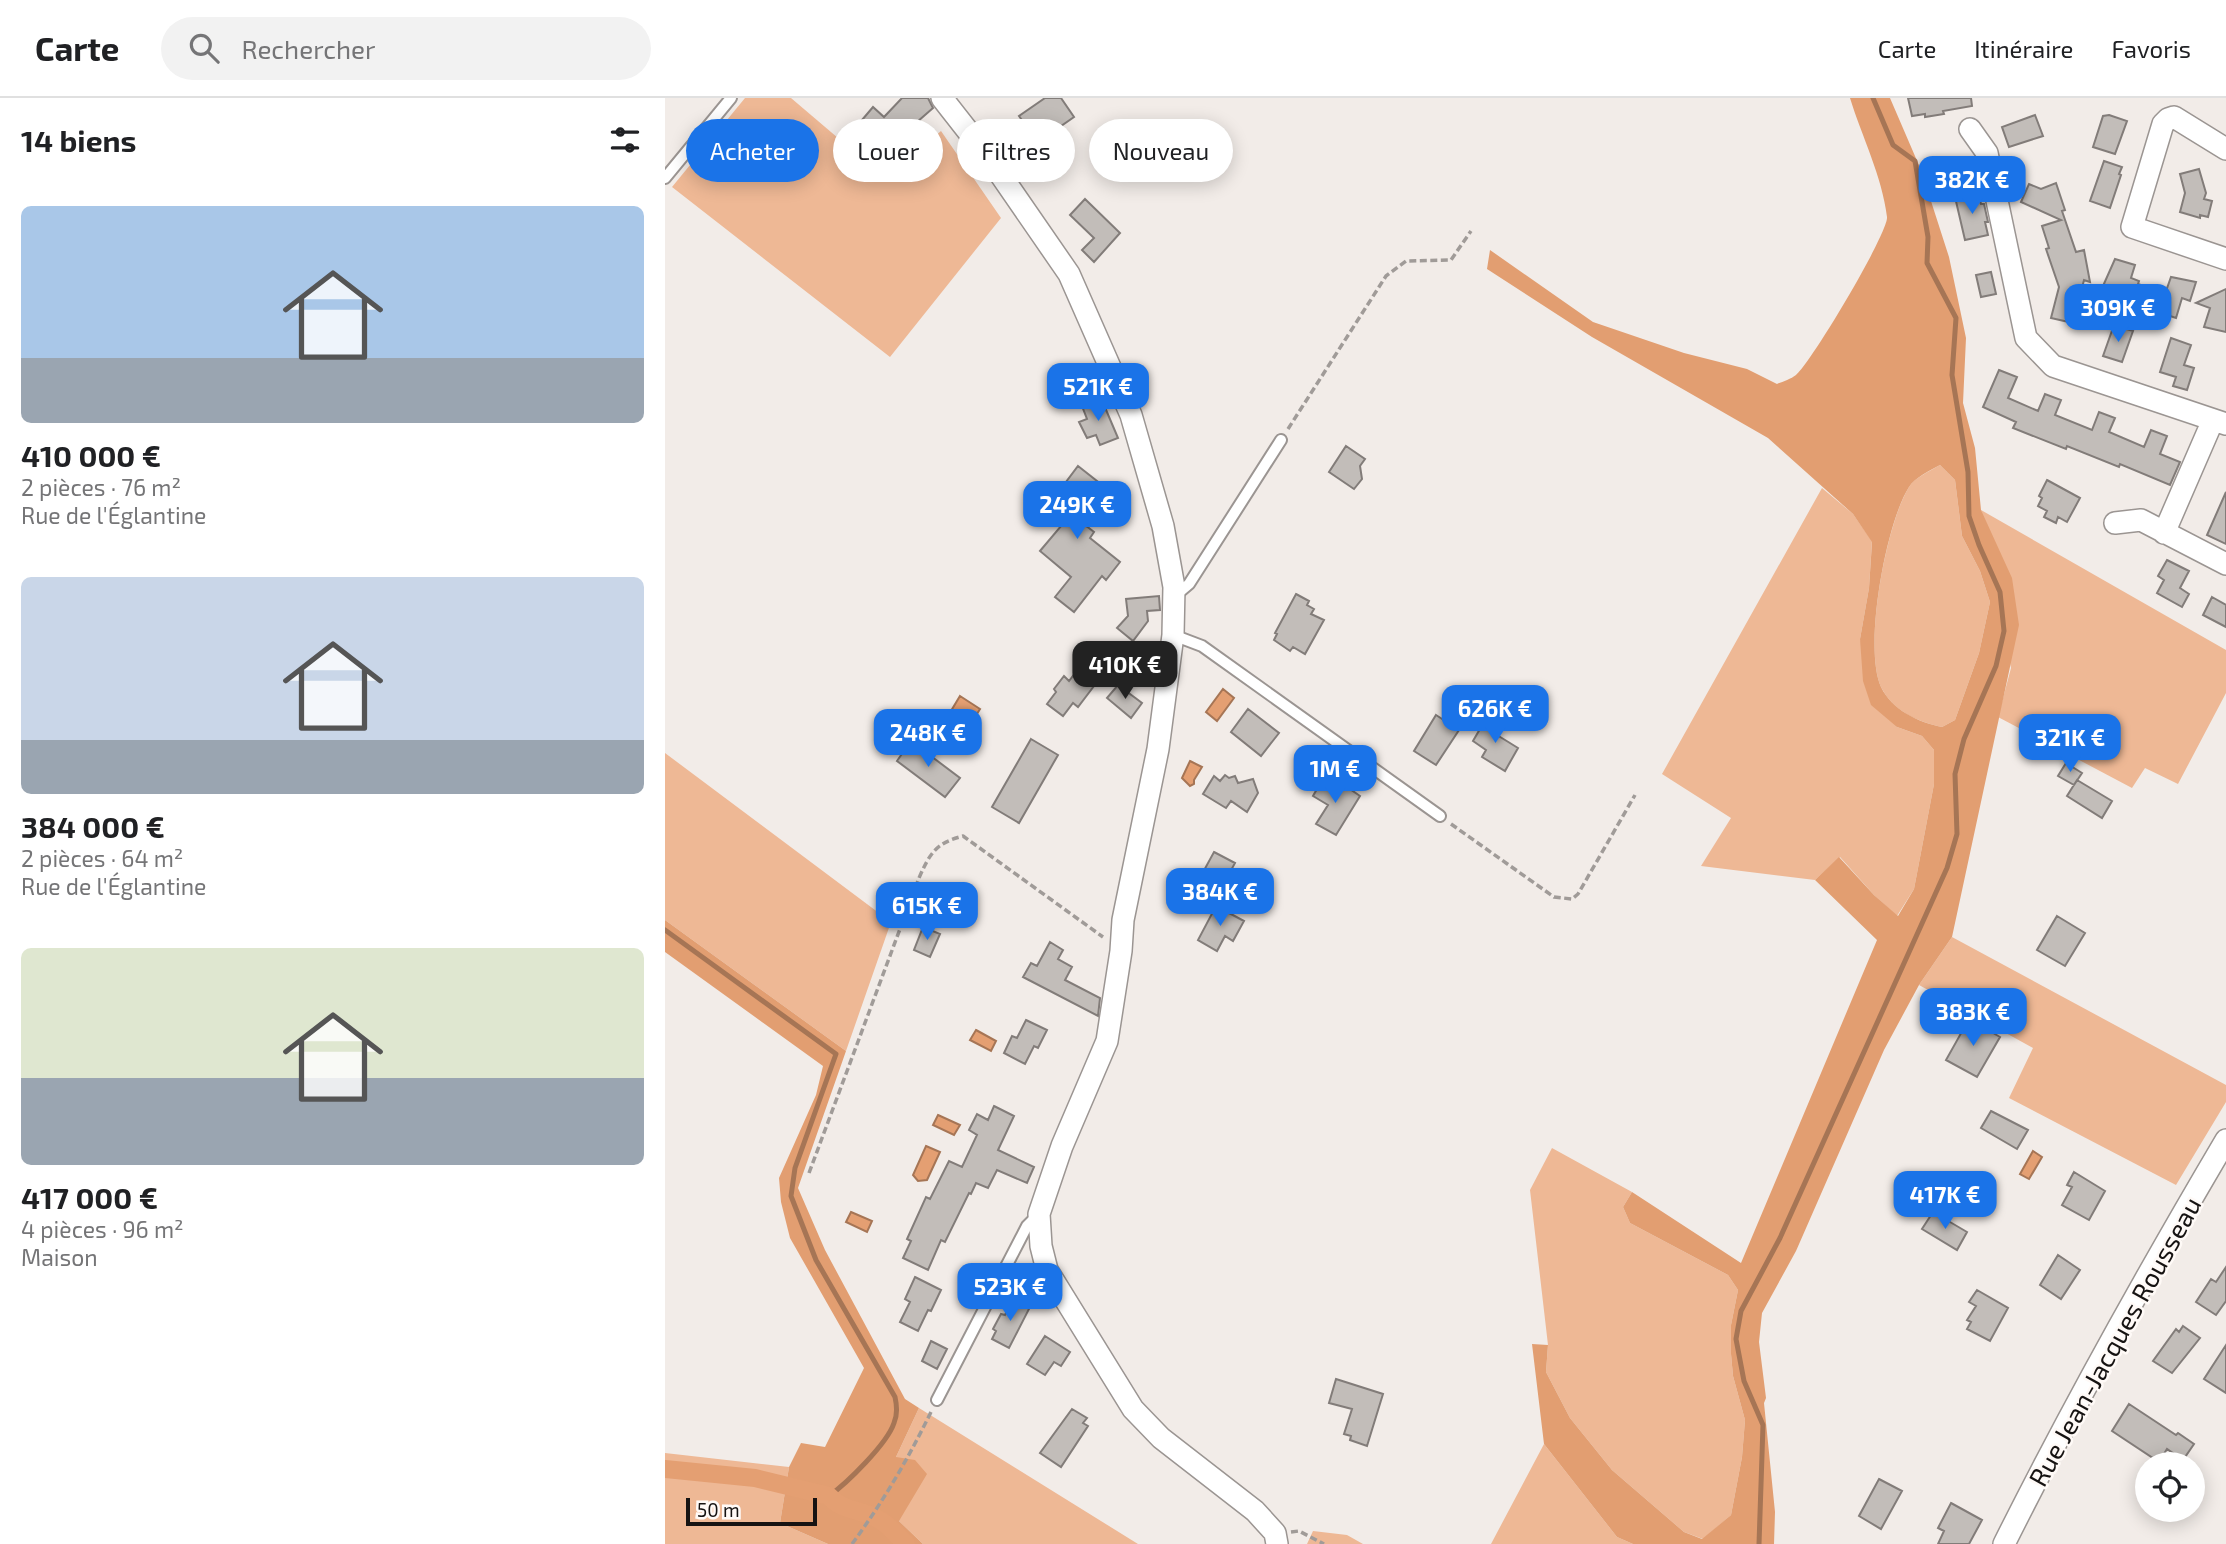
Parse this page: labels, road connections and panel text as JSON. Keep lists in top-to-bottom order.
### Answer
{
  "streets": {
    "street": ["Rue Jean-Jacques Rousseau"]
  },
  "scale_bar": "50 m",
  "page": {
    "header": "Carte",
    "search": "Rechercher",
    "nav": ["Carte", "Itinéraire", "Favoris"],
    "heading": "14 biens",
    "chip": [
      "Acheter",
      "Louer",
      "Filtres",
      "Nouveau"
    ],
    "price": [
      "382K €",
      "309K €",
      "521K €",
      "249K €",
      "410K €",
      "626K €",
      "248K €",
      "321K €",
      "1M €",
      "384K €",
      "615K €",
      "383K €",
      "417K €",
      "523K €"
    ],
    "list": [
      {
        "name": "410 000 €",
        "note": "2 pièces · 76 m² · Rue de l'Églantine"
      },
      {
        "name": "384 000 €",
        "note": "2 pièces · 64 m² · Rue de l'Églantine"
      },
      {
        "name": "417 000 €",
        "note": "4 pièces · 96 m² · Maison"
      }
    ],
    "scale": "50 m"
  }
}
